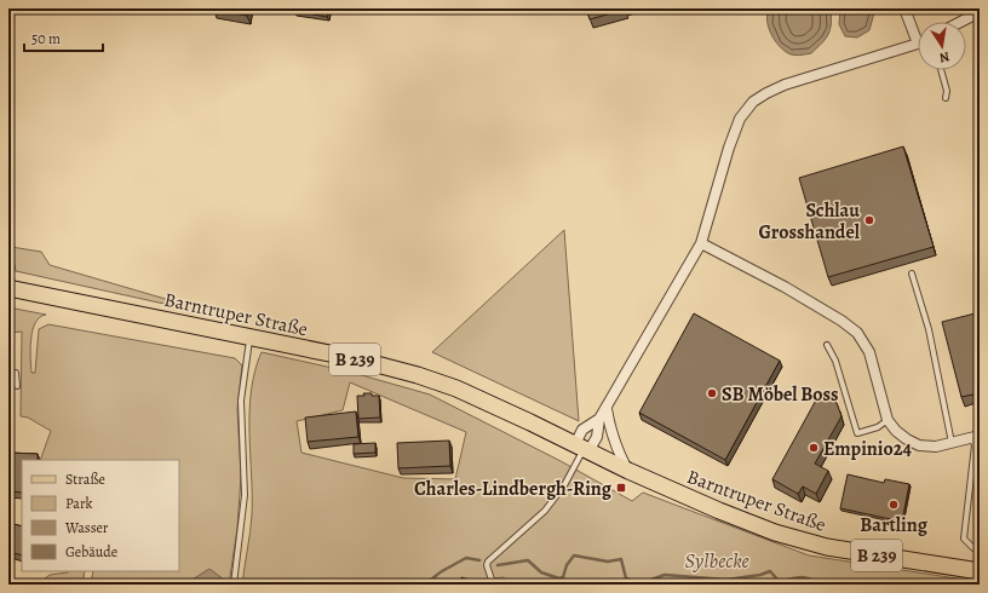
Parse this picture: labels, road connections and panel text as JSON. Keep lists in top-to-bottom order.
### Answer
{
  "streets": {
    "main road": ["Barntruper Straße", "B 239"]
  },
  "water": ["Sylbecke"],
  "places": {
    "other": [
      "Schlau Grosshandel",
      "SB Möbel Boss",
      "Empinio24",
      "Bartling"
    ],
    "transit": ["Charles-Lindbergh-Ring"]
  },
  "legend": [
    "Straße",
    "Park",
    "Wasser",
    "Gebäude"
  ],
  "scale_bar": "50 m",
  "north": "bottom"
}
